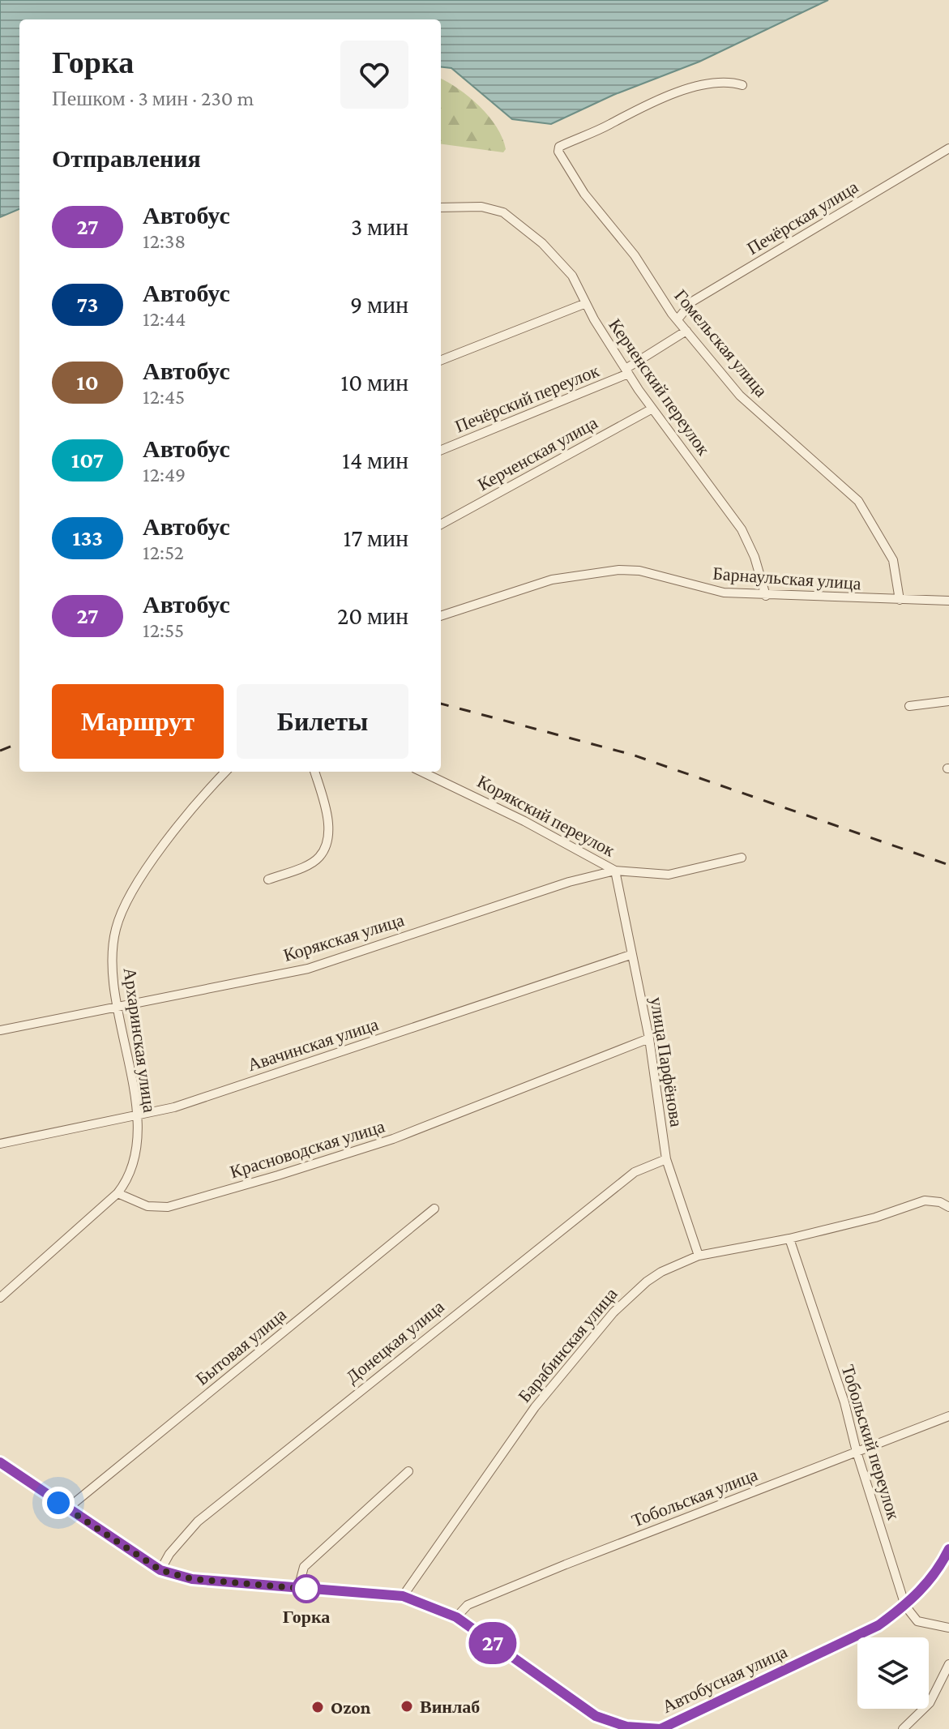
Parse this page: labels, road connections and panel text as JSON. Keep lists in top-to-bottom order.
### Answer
{
  "streets": {
    "street": [
      "Печёрская улица",
      "Гомельская улица",
      "Керченский переулок",
      "Печёрский переулок",
      "Керченская улица",
      "Барнаульская улица",
      "Корякский переулок",
      "Корякская улица",
      "Архаринская улица",
      "Авачинская улица",
      "улица Парфёнова",
      "Красноводская улица",
      "Донецкая улица",
      "Барабинская улица",
      "Бытовая улица",
      "Тобольский переулок",
      "Тобольская улица",
      "Автобусная улица"
    ]
  },
  "crossings": [
    ["Печёрская улица", "Гомельская улица"],
    ["Гомельская улица", "Печёрский переулок"],
    ["Гомельская улица", "Барнаульская улица"],
    ["Керченский переулок", "Печёрский переулок"],
    ["Керченский переулок", "Керченская улица"],
    ["Керченский переулок", "Барнаульская улица"],
    ["Корякский переулок", "Корякская улица"],
    ["Корякский переулок", "улица Парфёнова"],
    ["Корякская улица", "Архаринская улица"],
    ["Корякская улица", "улица Парфёнова"],
    ["Архаринская улица", "Авачинская улица"],
    ["Архаринская улица", "Красноводская улица"],
    ["Авачинская улица", "улица Парфёнова"],
    ["улица Парфёнова", "Красноводская улица"],
    ["улица Парфёнова", "Донецкая улица"],
    ["улица Парфёнова", "Барабинская улица"],
    ["Донецкая улица", "Автобусная улица"],
    ["Барабинская улица", "Тобольский переулок"],
    ["Барабинская улица", "Автобусная улица"],
    ["Бытовая улица", "Автобусная улица"],
    ["Тобольский переулок", "Тобольская улица"],
    ["Тобольский переулок", "Автобусная улица"],
    ["Тобольская улица", "Автобусная улица"]
  ],
  "places": ["Горка", "Винлаб", "Ozon"],
  "lines": ["bus line 27"],
  "page": {
    "on_map": "27",
    "heading": [
      ["Горка", "Пешком · 3 мин · 230 m"],
      "Отправления"
    ],
    "list": [
      {
        "mark": "27",
        "name": "Автобус",
        "note": "12:38",
        "value": "3 мин"
      },
      {
        "mark": "73",
        "name": "Автобус",
        "note": "12:44",
        "value": "9 мин"
      },
      {
        "mark": "10",
        "name": "Автобус",
        "note": "12:45",
        "value": "10 мин"
      },
      {
        "mark": "107",
        "name": "Автобус",
        "note": "12:49",
        "value": "14 мин"
      },
      {
        "mark": "133",
        "name": "Автобус",
        "note": "12:52",
        "value": "17 мин"
      },
      {
        "mark": "27",
        "name": "Автобус",
        "note": "12:55",
        "value": "20 мин"
      }
    ],
    "buttons": ["Маршрут", "Билеты"]
  }
}
